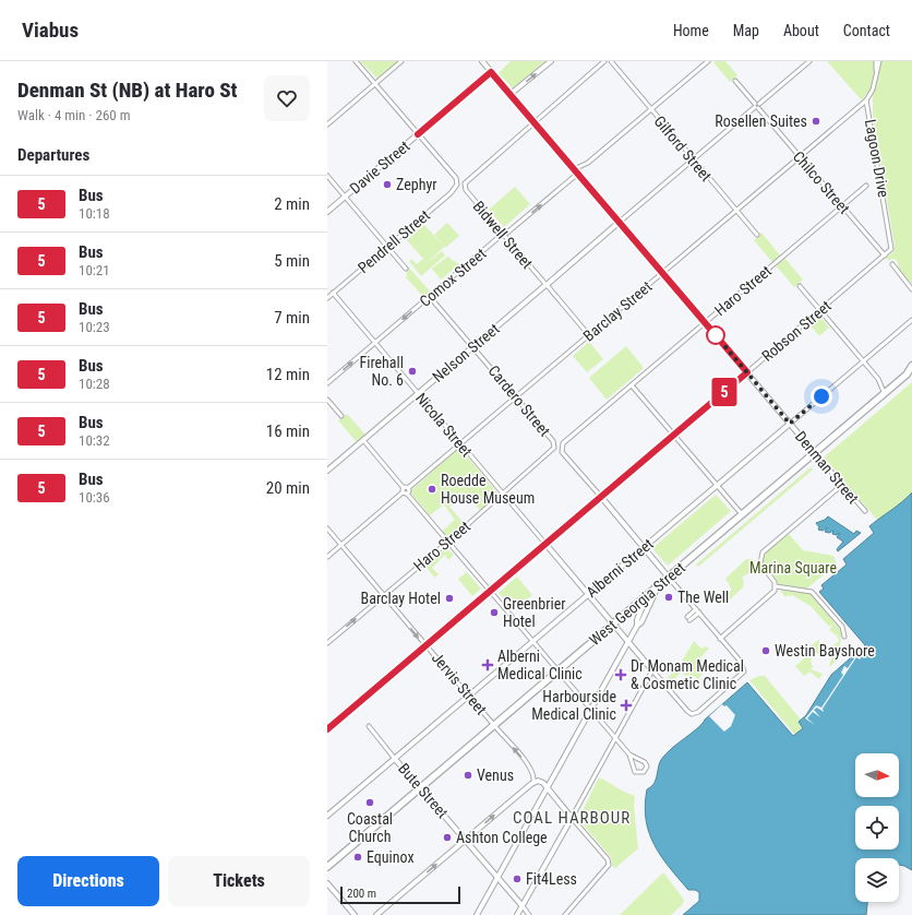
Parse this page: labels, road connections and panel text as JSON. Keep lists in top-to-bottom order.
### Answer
{
  "streets": {
    "highway": ["West Georgia Street"],
    "street": [
      "Gilford Street",
      "Lagoon Drive",
      "Davie Street",
      "Chilco Street",
      "Bidwell Street",
      "Pendrell Street",
      "Comox Street",
      "Haro Street",
      "Barclay Street",
      "Robson Street",
      "Nelson Street",
      "Cardero Street",
      "Nicola Street",
      "Denman Street",
      "Alberni Street",
      "Jervis Street",
      "Bute Street"
    ]
  },
  "crossings": [
    ["Gilford Street", "Barclay Street"],
    ["Gilford Street", "Nelson Street"],
    ["Lagoon Drive", "Chilco Street"],
    ["Lagoon Drive", "Barclay Street"],
    ["Lagoon Drive", "Robson Street"],
    ["Davie Street", "Pendrell Street"],
    ["Davie Street", "Denman Street"],
    ["Chilco Street", "Haro Street"],
    ["Chilco Street", "Barclay Street"],
    ["Chilco Street", "Robson Street"],
    ["Chilco Street", "Nelson Street"],
    ["Bidwell Street", "Comox Street"],
    ["Bidwell Street", "Barclay Street"],
    ["Bidwell Street", "Nelson Street"],
    ["Bidwell Street", "Denman Street"],
    ["Pendrell Street", "Nicola Street"],
    ["Comox Street", "Cardero Street"],
    ["Comox Street", "Nicola Street"],
    ["Comox Street", "Denman Street"],
    ["Haro Street", "Cardero Street"],
    ["Haro Street", "Nicola Street"],
    ["Haro Street", "Denman Street"],
    ["Haro Street", "Jervis Street"],
    ["Barclay Street", "Cardero Street"],
    ["Barclay Street", "Nicola Street"],
    ["Barclay Street", "Denman Street"],
    ["Robson Street", "Cardero Street"],
    ["Robson Street", "Nicola Street"],
    ["Robson Street", "Denman Street"],
    ["Robson Street", "Jervis Street"],
    ["Nelson Street", "Cardero Street"],
    ["Nelson Street", "Nicola Street"],
    ["Nelson Street", "Denman Street"],
    ["Cardero Street", "Nicola Street"],
    ["Cardero Street", "Alberni Street"],
    ["Cardero Street", "West Georgia Street"],
    ["Nicola Street", "Alberni Street"],
    ["Nicola Street", "West Georgia Street"],
    ["Denman Street", "Alberni Street"],
    ["Denman Street", "West Georgia Street"],
    ["Alberni Street", "Jervis Street"],
    ["Alberni Street", "Bute Street"],
    ["West Georgia Street", "Jervis Street"],
    ["West Georgia Street", "Bute Street"]
  ],
  "districts": ["COAL HARBOUR"],
  "parks": ["Marina Square"],
  "places": {
    "other": [
      "Rosellen Suites",
      "Zephyr",
      "Firehall No. 6",
      "Roedde House Museum",
      "The Well",
      "Barclay Hotel",
      "Greenbrier Hotel",
      "Westin Bayshore",
      "Venus",
      "Coastal Church",
      "Ashton College",
      "Equinox",
      "Fit4Less"
    ],
    "health": ["Alberni Medical Clinic", "Dr Monam Medical & Cosmetic Clinic", "Harbourside Medical Clinic"]
  },
  "lines": ["bus line 5"],
  "scale_bar": "200 m",
  "north": "right",
  "page": {
    "header": "Viabus",
    "nav": [
      "Home",
      "Map",
      "About",
      "Contact"
    ],
    "heading": [
      ["Denman St (NB) at Haro St", "Walk · 4 min · 260 m"],
      "Departures"
    ],
    "on_map": "5",
    "list": [
      {
        "mark": "5",
        "name": "Bus",
        "note": "10:18",
        "value": "2 min"
      },
      {
        "mark": "5",
        "name": "Bus",
        "note": "10:21",
        "value": "5 min"
      },
      {
        "mark": "5",
        "name": "Bus",
        "note": "10:23",
        "value": "7 min"
      },
      {
        "mark": "5",
        "name": "Bus",
        "note": "10:28",
        "value": "12 min"
      },
      {
        "mark": "5",
        "name": "Bus",
        "note": "10:32",
        "value": "16 min"
      },
      {
        "mark": "5",
        "name": "Bus",
        "note": "10:36",
        "value": "20 min"
      }
    ],
    "buttons": ["Directions", "Tickets"],
    "scale": "200 m"
  }
}
